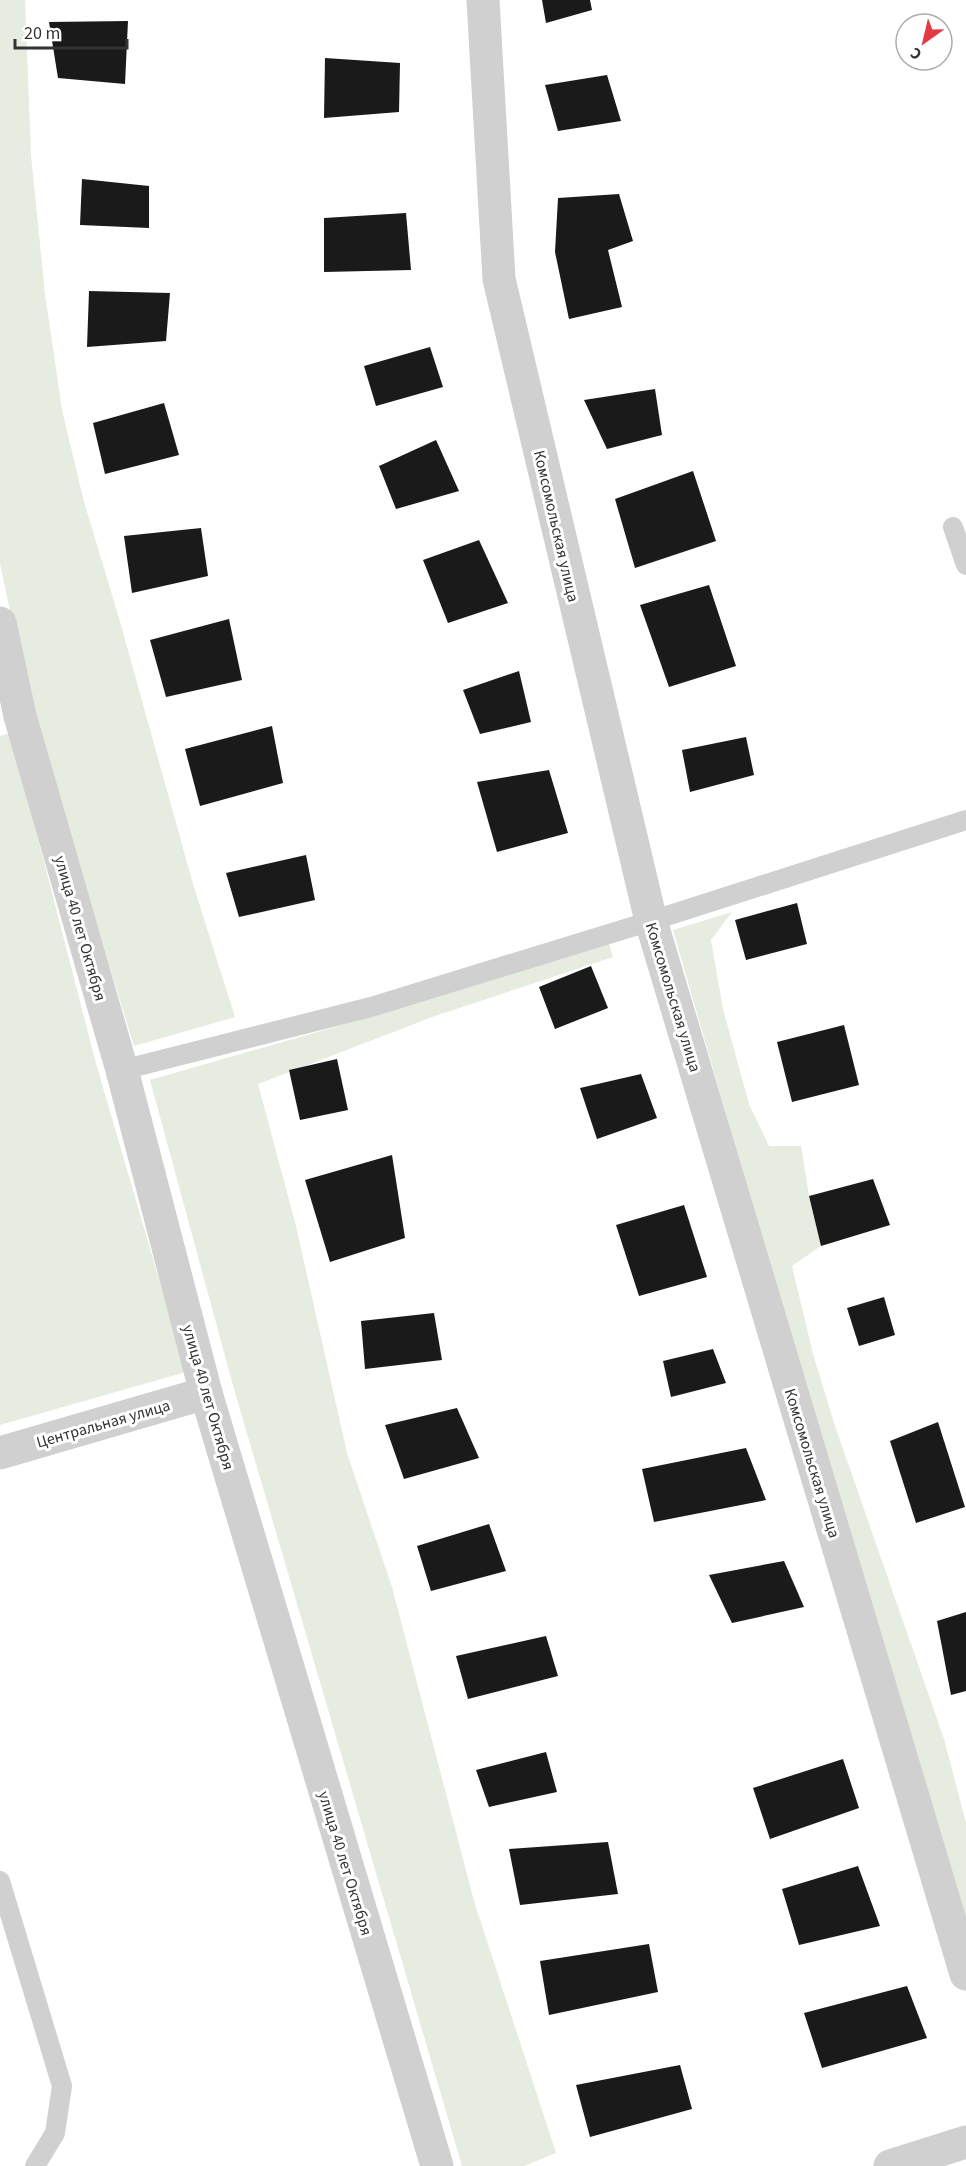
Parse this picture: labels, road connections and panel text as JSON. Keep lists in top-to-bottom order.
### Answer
{
  "streets": {
    "street": ["Комсомольская улица", "улица 40 лет Октября", "Центральная улица"]
  },
  "crossings": [
    ["улица 40 лет Октября", "Центральная улица"]
  ],
  "scale_bar": "20 m",
  "north": "bottom left"
}
